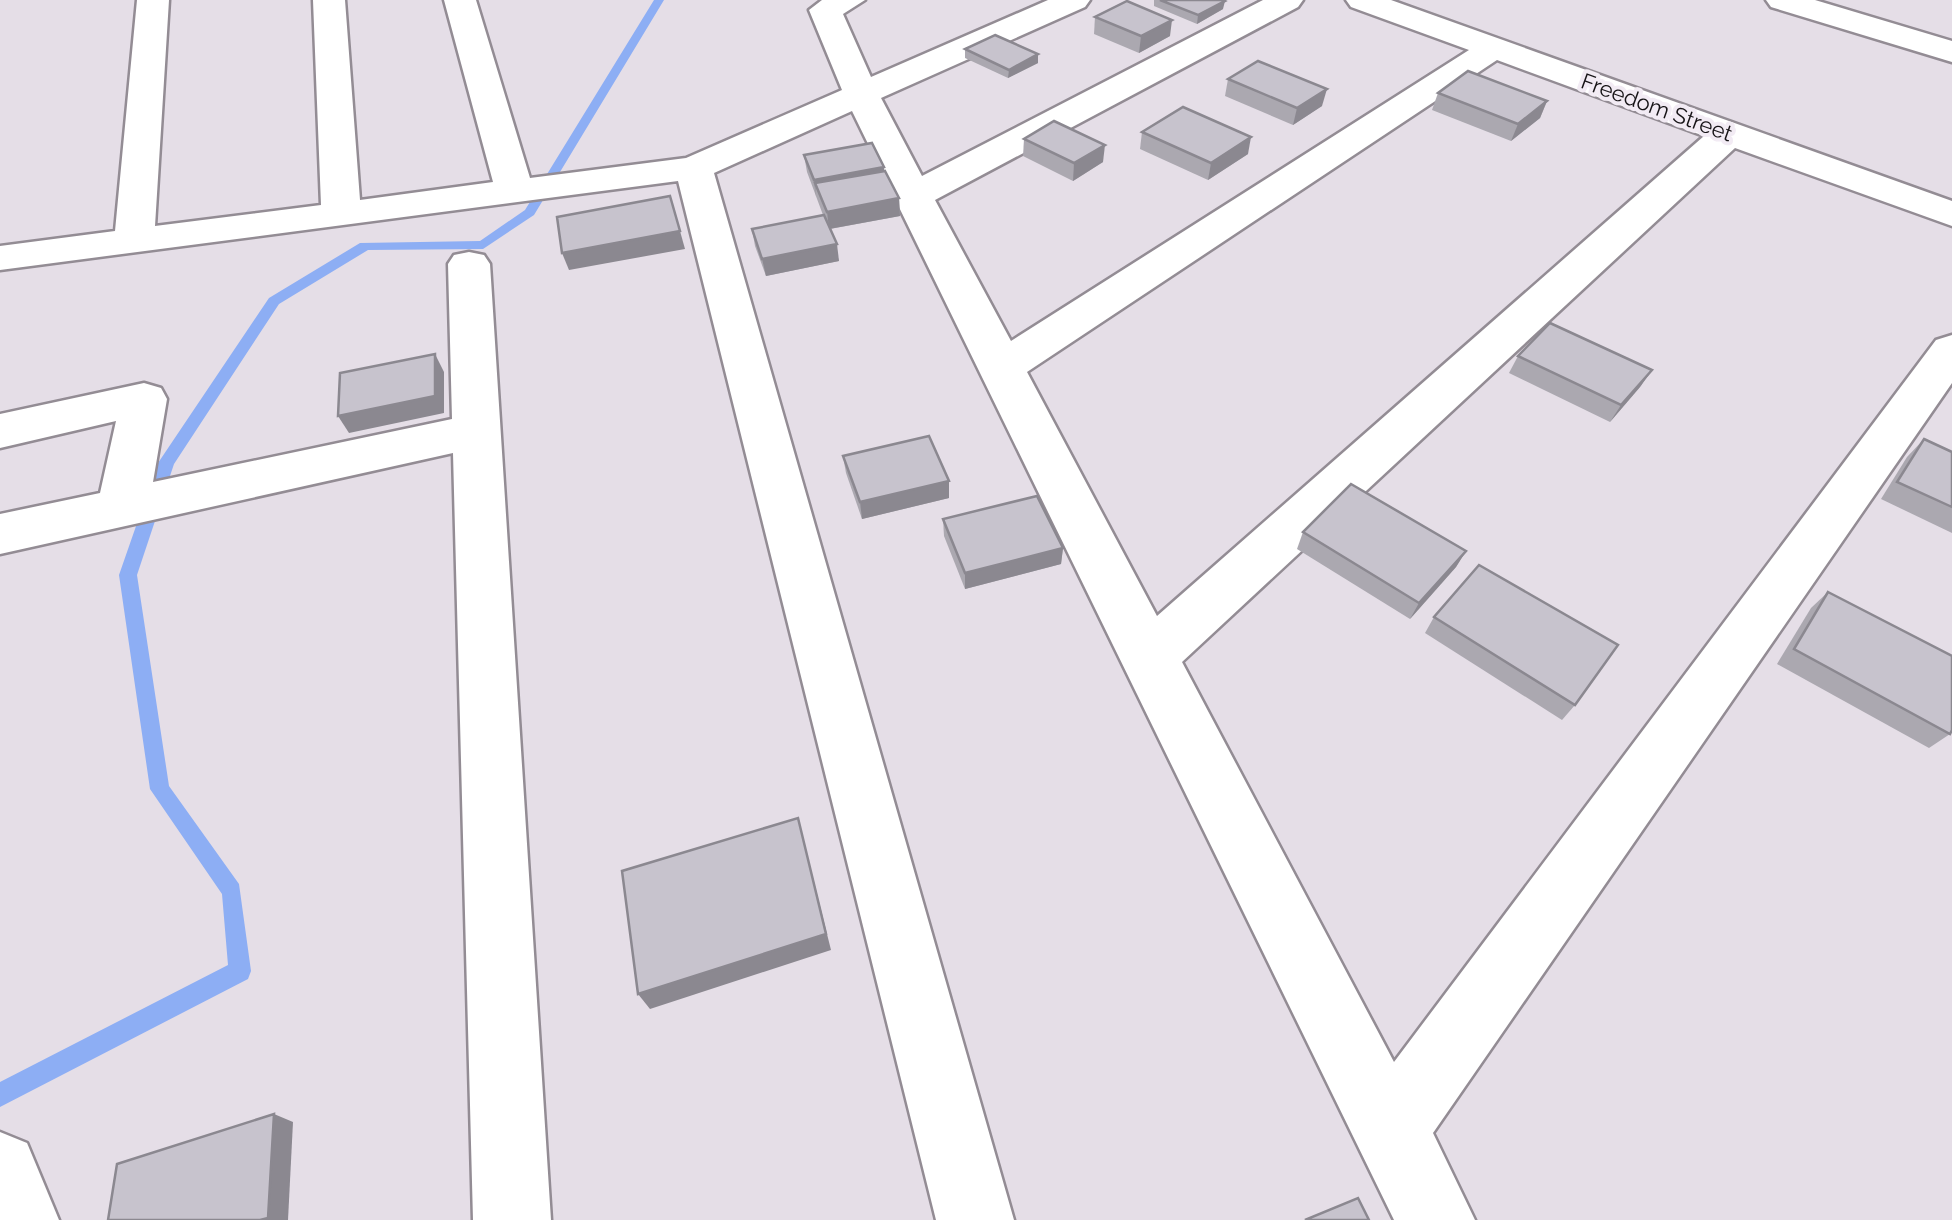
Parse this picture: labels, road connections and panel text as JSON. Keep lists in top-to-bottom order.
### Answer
{
  "streets": {
    "street": ["Freedom Street"]
  }
}
